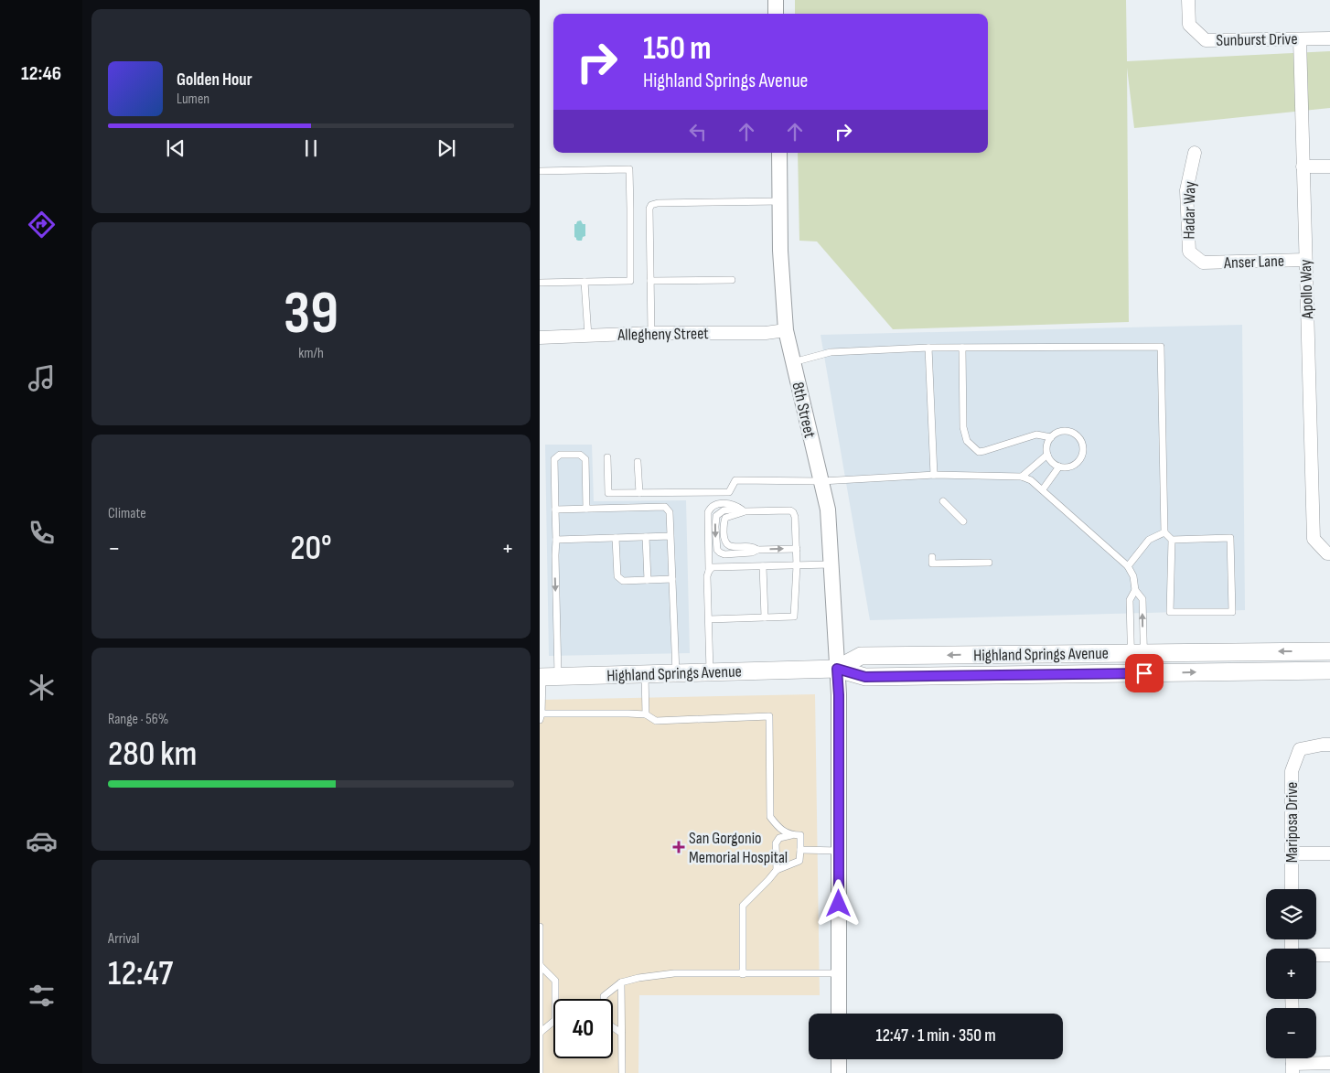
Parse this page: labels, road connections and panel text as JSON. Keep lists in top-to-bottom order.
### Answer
{
  "streets": {
    "main road": ["Highland Springs Avenue"],
    "street": [
      "Sunburst Drive",
      "Hadar Way",
      "Anser Lane",
      "Apollo Way",
      "Allegheny Street",
      "8th Street",
      "Mariposa Drive"
    ]
  },
  "crossings": [
    ["Sunburst Drive", "Apollo Way"],
    ["Hadar Way", "Anser Lane"],
    ["Anser Lane", "Apollo Way"],
    ["Allegheny Street", "8th Street"],
    ["8th Street", "Highland Springs Avenue"]
  ],
  "places": {
    "health": ["San Gorgonio Memorial Hospital"]
  },
  "page": {
    "tabs": "12:46",
    "turn": ["150 m", "Highland Springs Avenue"],
    "song": ["Golden Hour", "Lumen"],
    "tile": [
      ["39", "km/h"],
      "Climate",
      ["Range · 56%", "280 km"],
      ["Arrival", "12:47"]
    ],
    "heat": ["−", "20°", "+"],
    "map_buttons": ["+", "−"],
    "limit": "40",
    "trip": "12:47 · 1 min · 350 m"
  }
}
